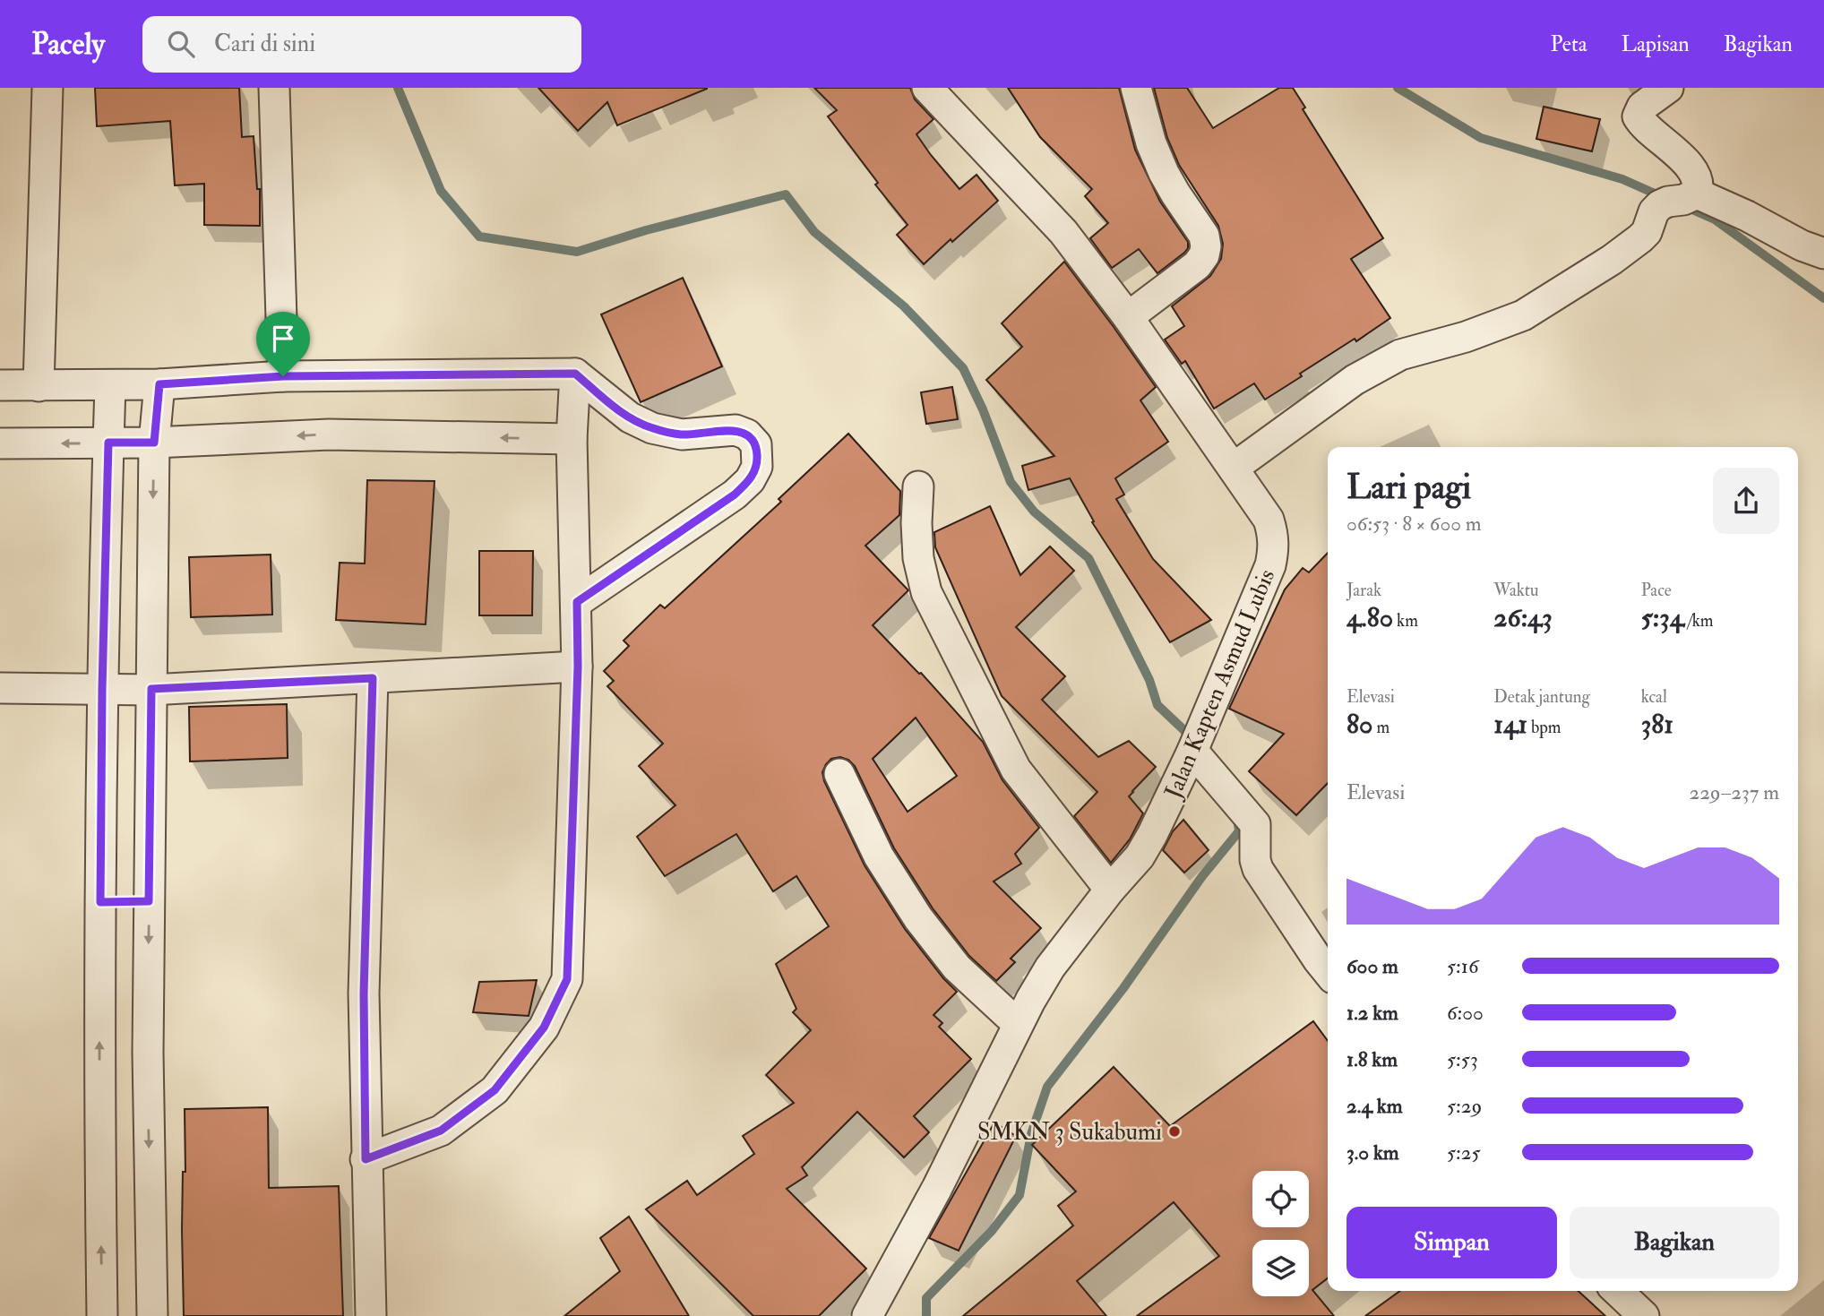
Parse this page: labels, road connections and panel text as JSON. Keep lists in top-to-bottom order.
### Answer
{
  "streets": {
    "street": ["Jalan Kapten Asmud Lubis"]
  },
  "places": ["SMKN 3 Sukabumi"],
  "page": {
    "header": "Pacely",
    "search": "Cari di sini",
    "nav": ["Peta", "Lapisan", "Bagikan"],
    "heading": ["Lari pagi", "06:53 · 8 × 600 m"],
    "stats": [
      ["Jarak", "4.80 km"],
      ["Waktu", "26:43"],
      ["Pace", "5:34 /km"],
      ["Elevasi", "80 m"],
      ["Detak jantung", "141 bpm"],
      ["kcal", "381"]
    ],
    "chart": ["Elevasi", "229–237 m"],
    "list": [
      {
        "name": "600 m",
        "note": "5:16"
      },
      {
        "name": "1.2 km",
        "note": "6:00"
      },
      {
        "name": "1.8 km",
        "note": "5:53"
      },
      {
        "name": "2.4 km",
        "note": "5:29"
      },
      {
        "name": "3.0 km",
        "note": "5:25"
      }
    ],
    "buttons": ["Simpan", "Bagikan"]
  }
}
